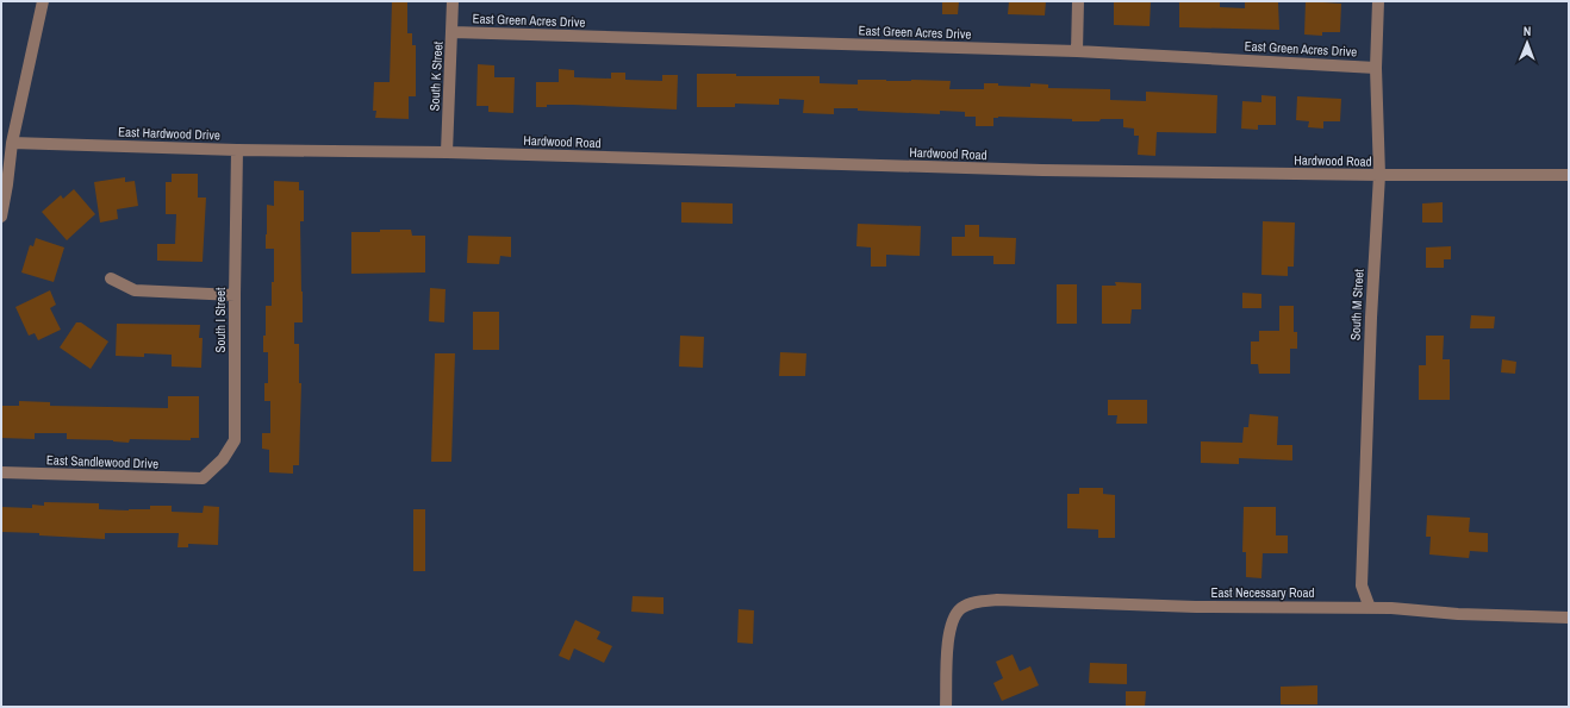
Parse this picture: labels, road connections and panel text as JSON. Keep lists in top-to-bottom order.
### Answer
{
  "streets": {
    "street": [
      "East Green Acres Drive",
      "South K Street",
      "East Hardwood Drive",
      "Hardwood Road",
      "South M Street",
      "South I Street",
      "East Sandlewood Drive",
      "East Necessary Road"
    ]
  },
  "crossings": [
    ["East Green Acres Drive", "South K Street"],
    ["East Green Acres Drive", "South M Street"],
    ["South K Street", "Hardwood Road"],
    ["East Hardwood Drive", "Hardwood Road"],
    ["East Hardwood Drive", "South I Street"],
    ["Hardwood Road", "South M Street"],
    ["South M Street", "East Necessary Road"],
    ["South I Street", "East Sandlewood Drive"]
  ],
  "north": "top"
}
